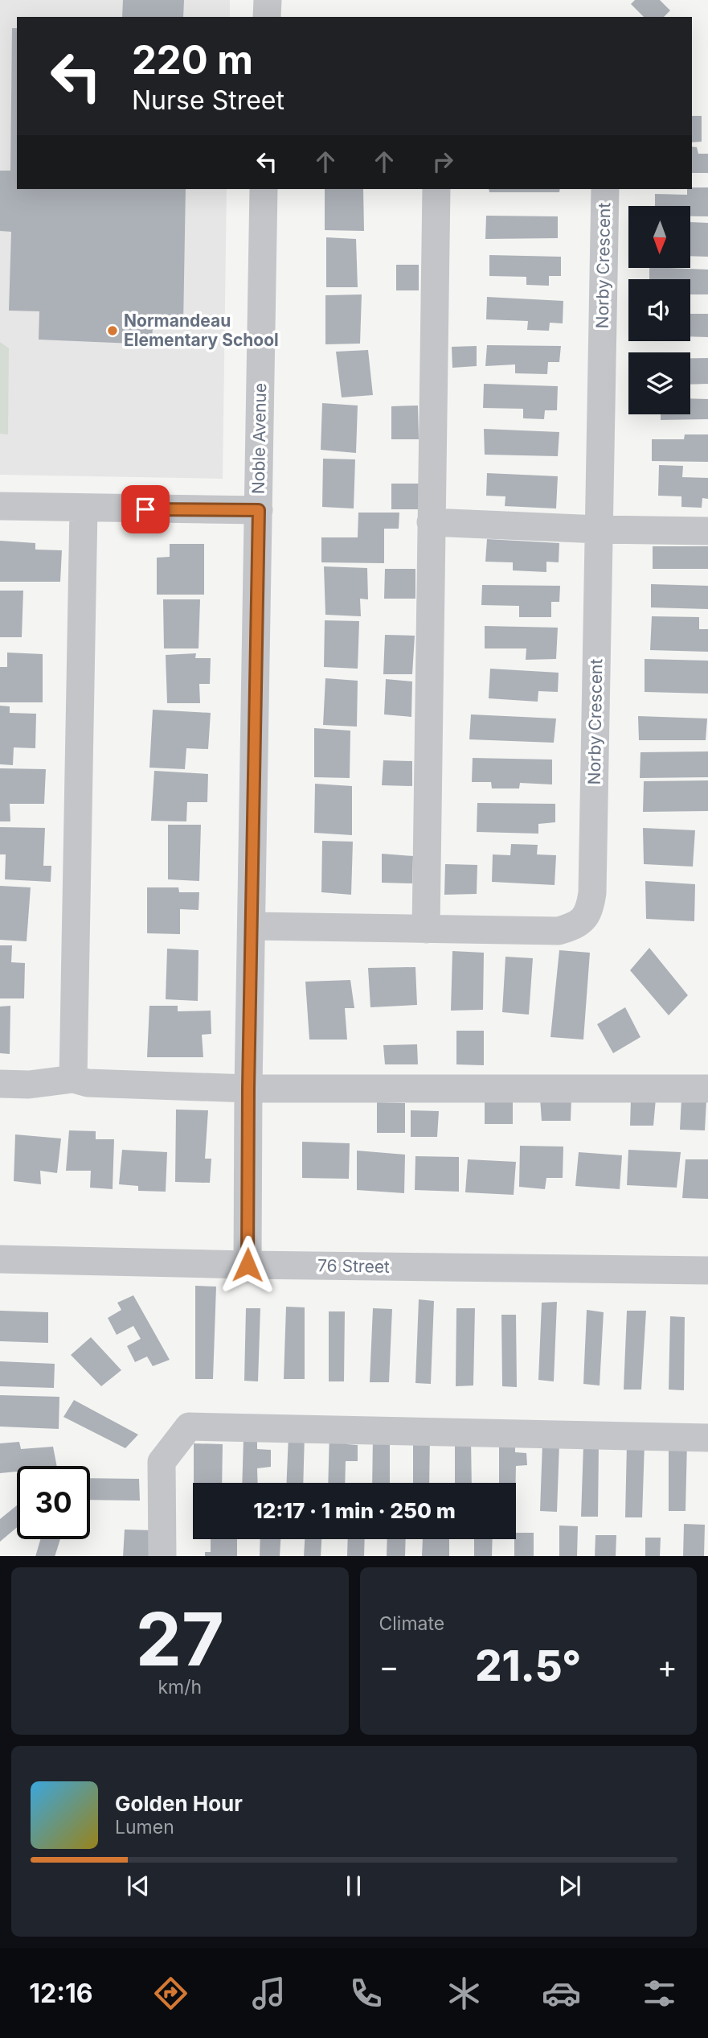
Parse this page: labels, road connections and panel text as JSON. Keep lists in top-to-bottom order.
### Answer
{
  "streets": {
    "street": ["Norby Crescent", "Noble Avenue", "76 Street"]
  },
  "crossings": [
    ["Norby Crescent", "Noble Avenue"],
    ["Noble Avenue", "76 Street"]
  ],
  "places": ["Normandeau Elementary School"],
  "north": "bottom",
  "page": {
    "turn": ["220 m", "Nurse Street"],
    "limit": "30",
    "trip": "12:17 · 1 min · 250 m",
    "tile": [
      ["27", "km/h"],
      "Climate"
    ],
    "heat": ["−", "21.5°", "+"],
    "song": ["Golden Hour", "Lumen"],
    "tabs": "12:16"
  }
}
